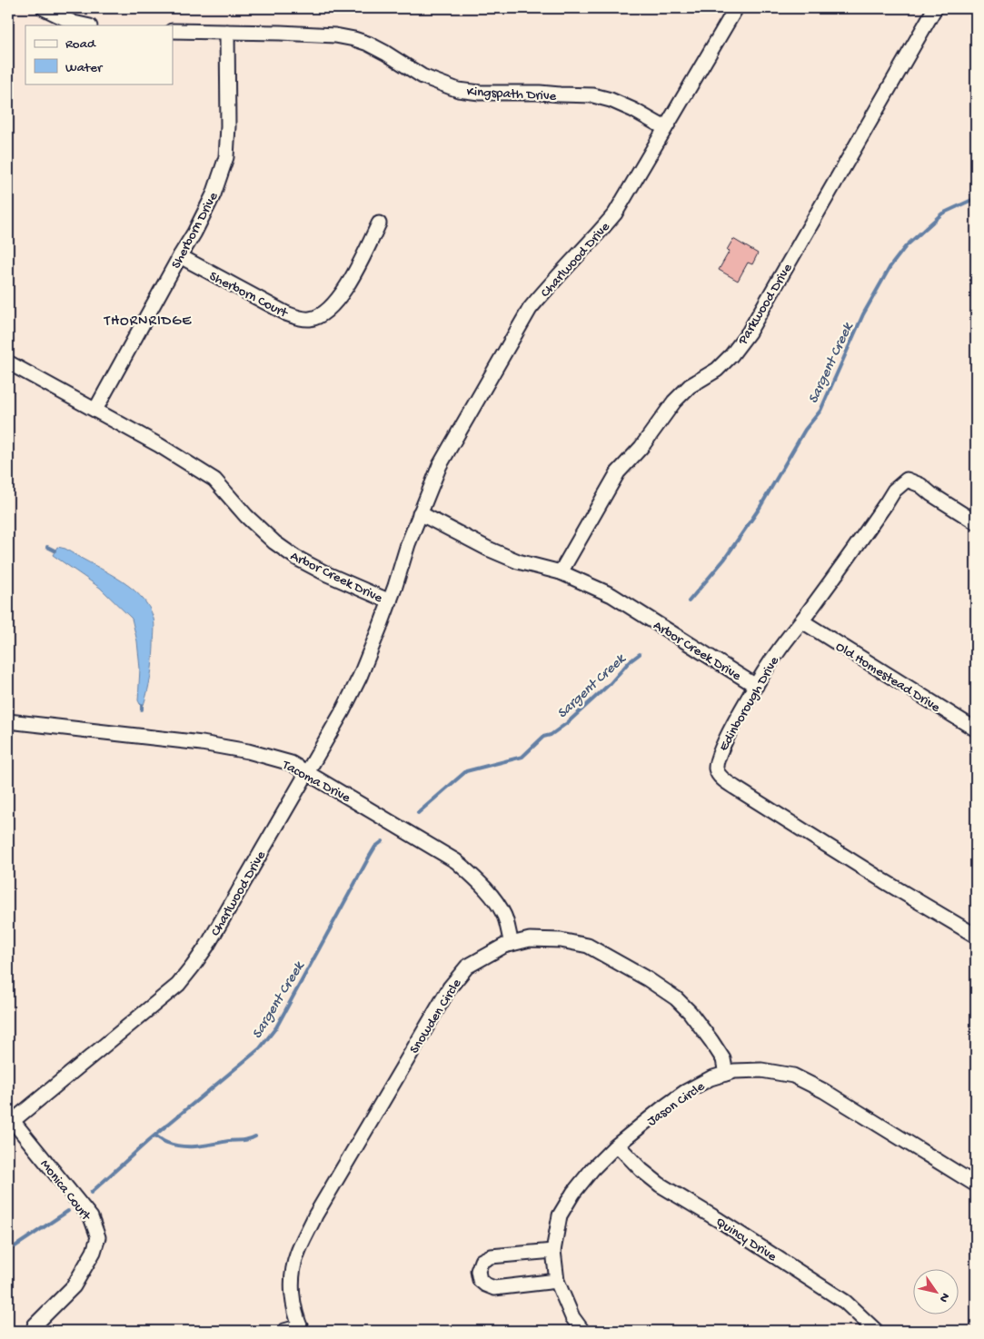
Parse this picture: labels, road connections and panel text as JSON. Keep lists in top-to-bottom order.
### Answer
{
  "streets": {
    "street": [
      "Kingspath Drive",
      "Sherborn Drive",
      "Charlwood Drive",
      "Sherborn Court",
      "Parkwood Drive",
      "Arbor Creek Drive",
      "Old Homestead Drive",
      "Edinborough Drive",
      "Tacoma Drive",
      "Snowden Circle",
      "Jason Circle",
      "Monica Court",
      "Quincy Drive"
    ]
  },
  "crossings": [
    ["Kingspath Drive", "Sherborn Drive"],
    ["Kingspath Drive", "Charlwood Drive"],
    ["Sherborn Drive", "Sherborn Court"],
    ["Sherborn Drive", "Arbor Creek Drive"],
    ["Charlwood Drive", "Arbor Creek Drive"],
    ["Charlwood Drive", "Tacoma Drive"],
    ["Charlwood Drive", "Monica Court"],
    ["Parkwood Drive", "Arbor Creek Drive"],
    ["Arbor Creek Drive", "Edinborough Drive"],
    ["Old Homestead Drive", "Edinborough Drive"],
    ["Tacoma Drive", "Snowden Circle"],
    ["Snowden Circle", "Jason Circle"],
    ["Jason Circle", "Quincy Drive"]
  ],
  "districts": ["THORNRIDGE"],
  "water": ["Sargent Creek"],
  "legend": ["Road", "Water"],
  "north": "bottom right"
}
